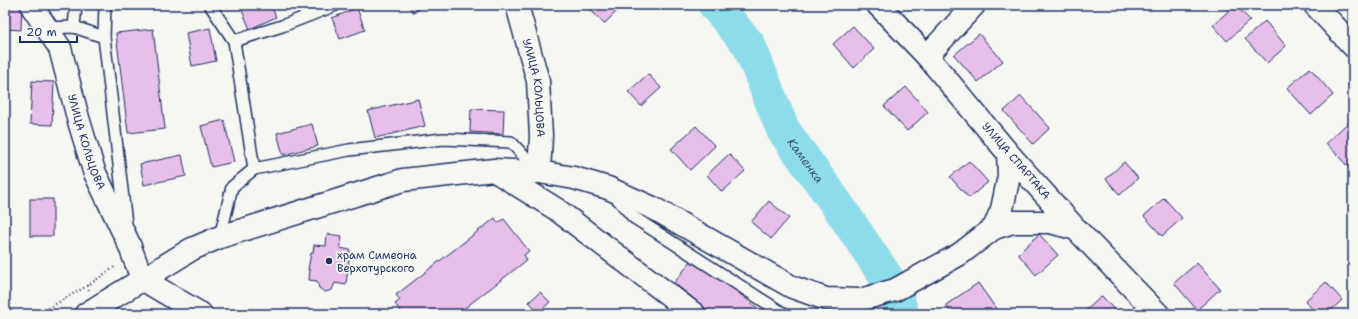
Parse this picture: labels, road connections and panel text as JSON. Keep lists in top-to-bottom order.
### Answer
{
  "streets": {
    "street": ["УЛИЦА КОЛЬЦОВА", "УЛИЦА СПАРТАКА"]
  },
  "water": ["Каменка"],
  "places": ["храм Симеона Верхотурского"],
  "scale_bar": "20 m"
}
